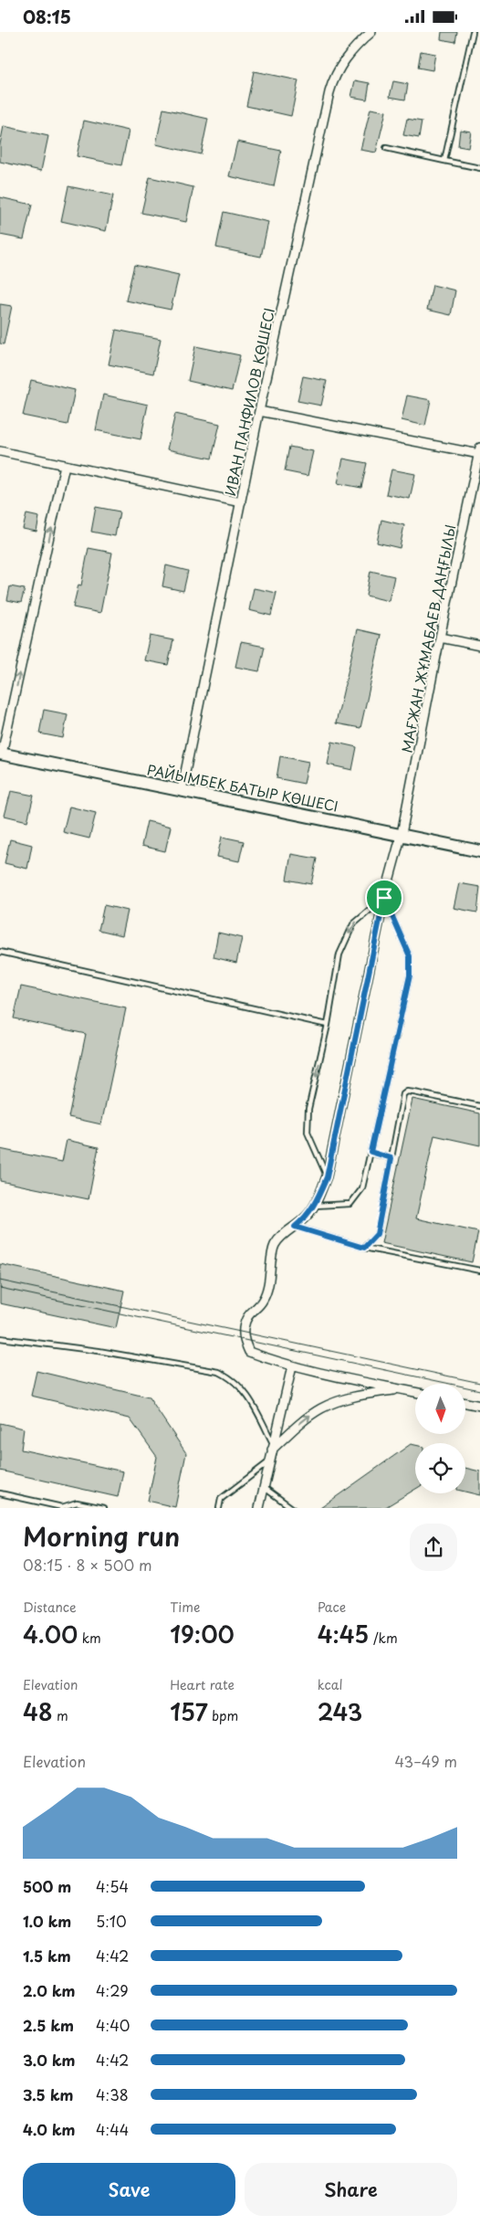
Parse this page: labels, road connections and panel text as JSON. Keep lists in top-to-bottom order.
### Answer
{
  "streets": {
    "street": ["ИВАН ПАНФИЛОВ КӨШЕСІ", "МАҒЖАН ЖҰМАБАЕВ ДАҢҒЫЛЫ", "РАЙЫМБЕК БАТЫР КӨШЕСІ"]
  },
  "crossings": [
    ["ИВАН ПАНФИЛОВ КӨШЕСІ", "РАЙЫМБЕК БАТЫР КӨШЕСІ"],
    ["МАҒЖАН ЖҰМАБАЕВ ДАҢҒЫЛЫ", "РАЙЫМБЕК БАТЫР КӨШЕСІ"]
  ],
  "north": "bottom",
  "page": {
    "status": "08:15",
    "heading": ["Morning run", "08:15 · 8 × 500 m"],
    "stats": [
      ["Distance", "4.00 km"],
      ["Time", "19:00"],
      ["Pace", "4:45 /km"],
      ["Elevation", "48 m"],
      ["Heart rate", "157 bpm"],
      ["kcal", "243"]
    ],
    "chart": ["Elevation", "43–49 m"],
    "list": [
      {
        "name": "500 m",
        "note": "4:54"
      },
      {
        "name": "1.0 km",
        "note": "5:10"
      },
      {
        "name": "1.5 km",
        "note": "4:42"
      },
      {
        "name": "2.0 km",
        "note": "4:29"
      },
      {
        "name": "2.5 km",
        "note": "4:40"
      },
      {
        "name": "3.0 km",
        "note": "4:42"
      },
      {
        "name": "3.5 km",
        "note": "4:38"
      },
      {
        "name": "4.0 km",
        "note": "4:44"
      }
    ],
    "buttons": ["Save", "Share"]
  }
}
